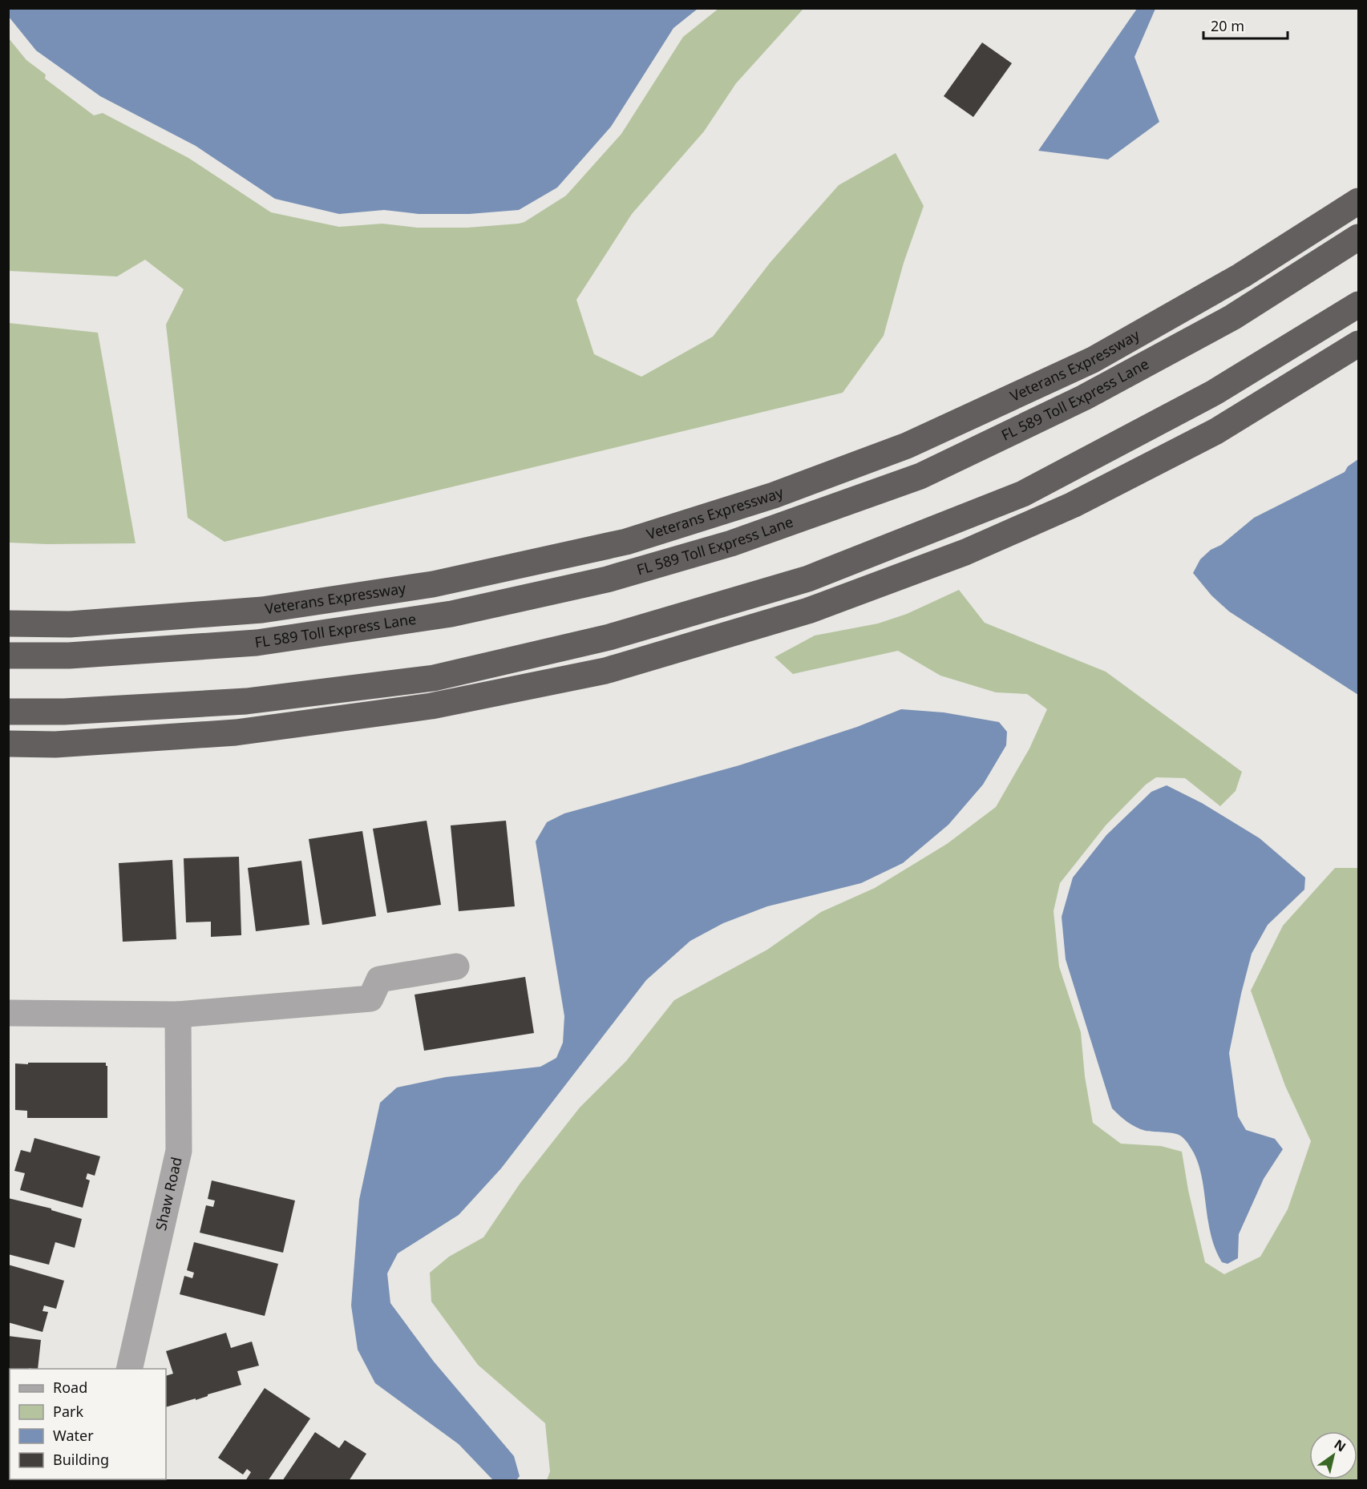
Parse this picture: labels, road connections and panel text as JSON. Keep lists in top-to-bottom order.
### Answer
{
  "streets": {
    "highway": ["Veterans Expressway", "FL 589 Toll Express Lane"],
    "street": ["Shaw Road"]
  },
  "legend": [
    "Road",
    "Park",
    "Water",
    "Building"
  ],
  "scale_bar": "20 m",
  "north": "top right"
}
